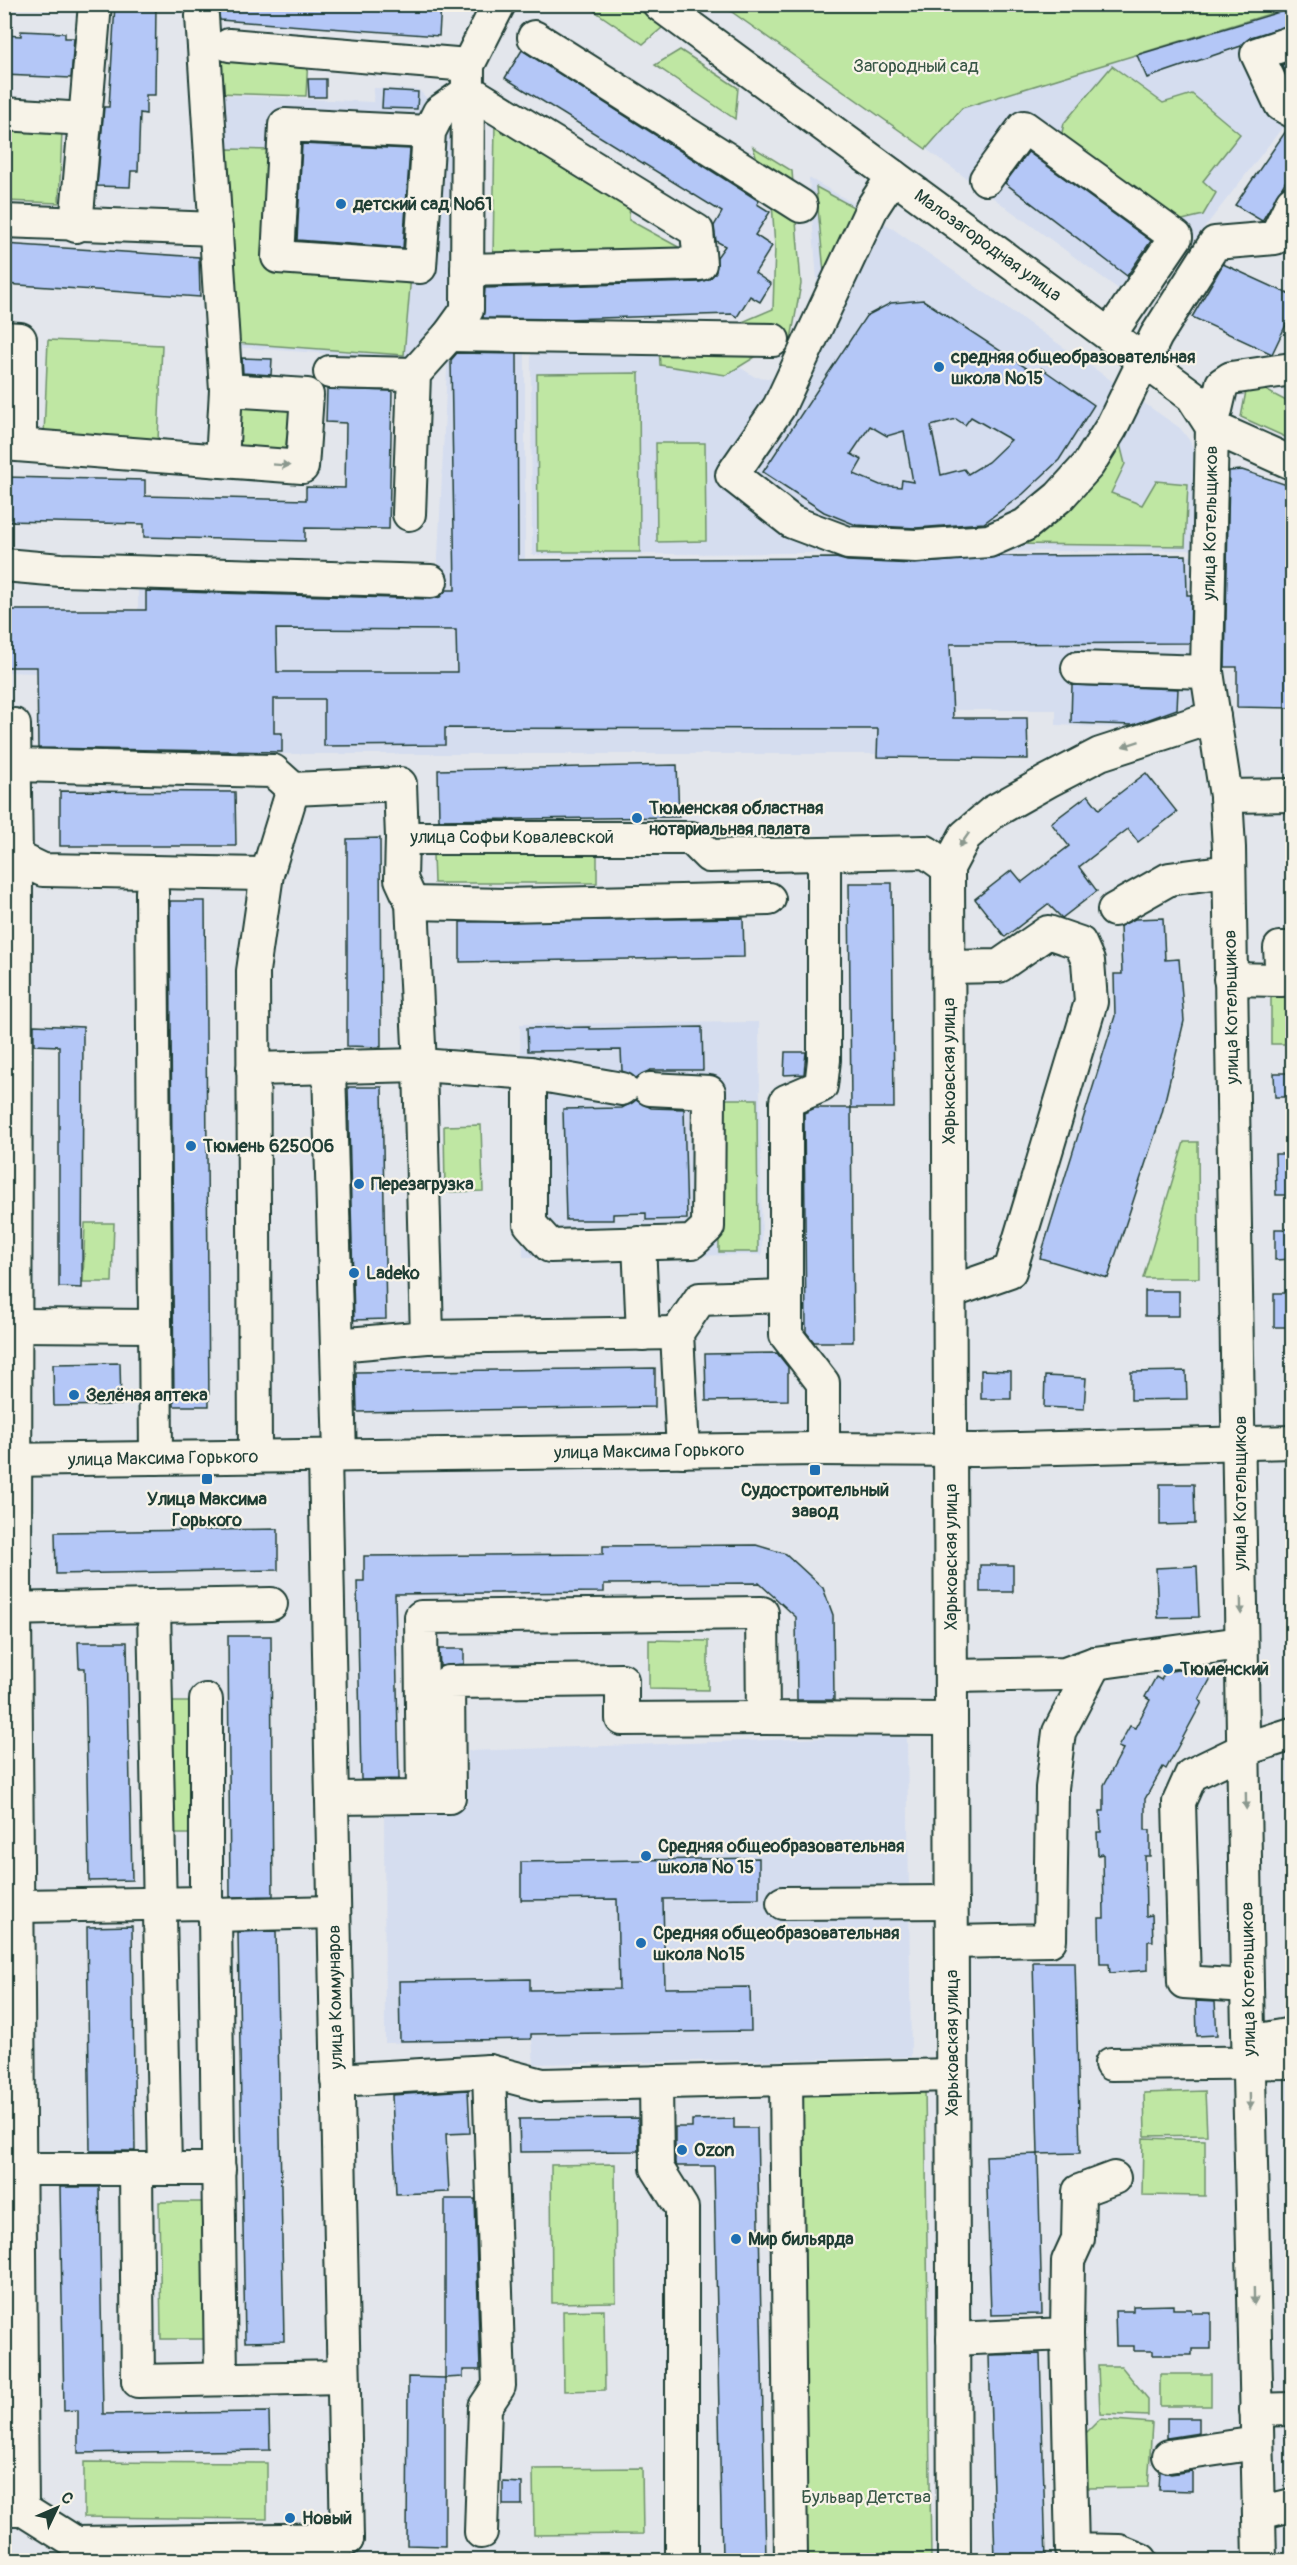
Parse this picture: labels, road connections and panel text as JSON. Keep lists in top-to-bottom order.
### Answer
{
  "streets": {
    "street": [
      "Малозагородная улица",
      "улица Котельщиков",
      "улица Софьи Ковалевской",
      "Харьковская улица",
      "улица Максима Горького",
      "улица Коммунаров"
    ]
  },
  "crossings": [
    ["Малозагородная улица", "улица Котельщиков"],
    ["улица Котельщиков", "Харьковская улица"],
    ["улица Котельщиков", "улица Максима Горького"],
    ["улица Софьи Ковалевской", "Харьковская улица"],
    ["Харьковская улица", "улица Максима Горького"],
    ["улица Максима Горького", "улица Коммунаров"]
  ],
  "one_way": ["улица Котельщиков"],
  "parks": ["Загородный сад", "Бульвар Детства"],
  "places": {
    "other": [
      "детский сад №61",
      "средняя общеобразовательная школа №15",
      "Тюменская областная нотариальная палата",
      "Тюмень 625006",
      "Перезагрузка",
      "Ladeko",
      "Зелёная аптека",
      "Тюменский",
      "Средняя общеобразовательная школа № 15",
      "Средняя общеобразовательная школа №15",
      "Ozon",
      "Мир бильярда",
      "Новый"
    ],
    "transit": ["Судостроительный завод", "Улица Максима Горького"]
  },
  "north": "top right"
}
